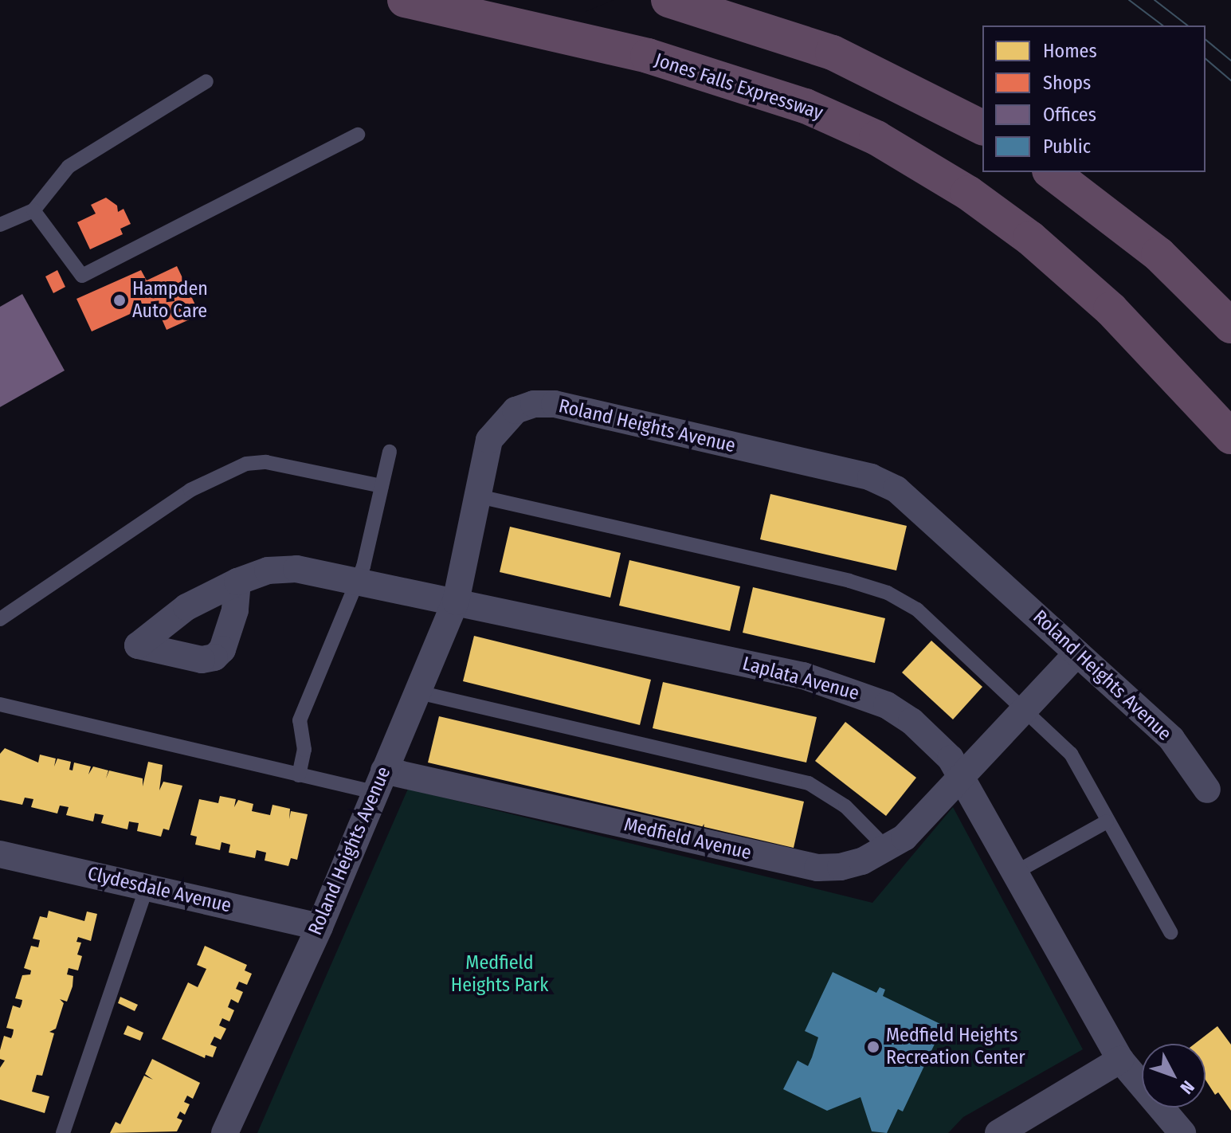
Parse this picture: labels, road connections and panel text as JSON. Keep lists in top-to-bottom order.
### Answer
{
  "streets": {
    "highway": ["Jones Falls Expressway"],
    "street": [
      "Roland Heights Avenue",
      "Laplata Avenue",
      "Medfield Avenue",
      "Clydesdale Avenue"
    ]
  },
  "crossings": [
    ["Roland Heights Avenue", "Laplata Avenue"],
    ["Roland Heights Avenue", "Medfield Avenue"],
    ["Roland Heights Avenue", "Clydesdale Avenue"],
    ["Laplata Avenue", "Medfield Avenue"]
  ],
  "parks": ["Medfield Heights Park"],
  "places": ["Hampden Auto Care", "Medfield Heights Recreation Center"],
  "legend": [
    "Homes",
    "Shops",
    "Offices",
    "Public"
  ],
  "north": "bottom right"
}
